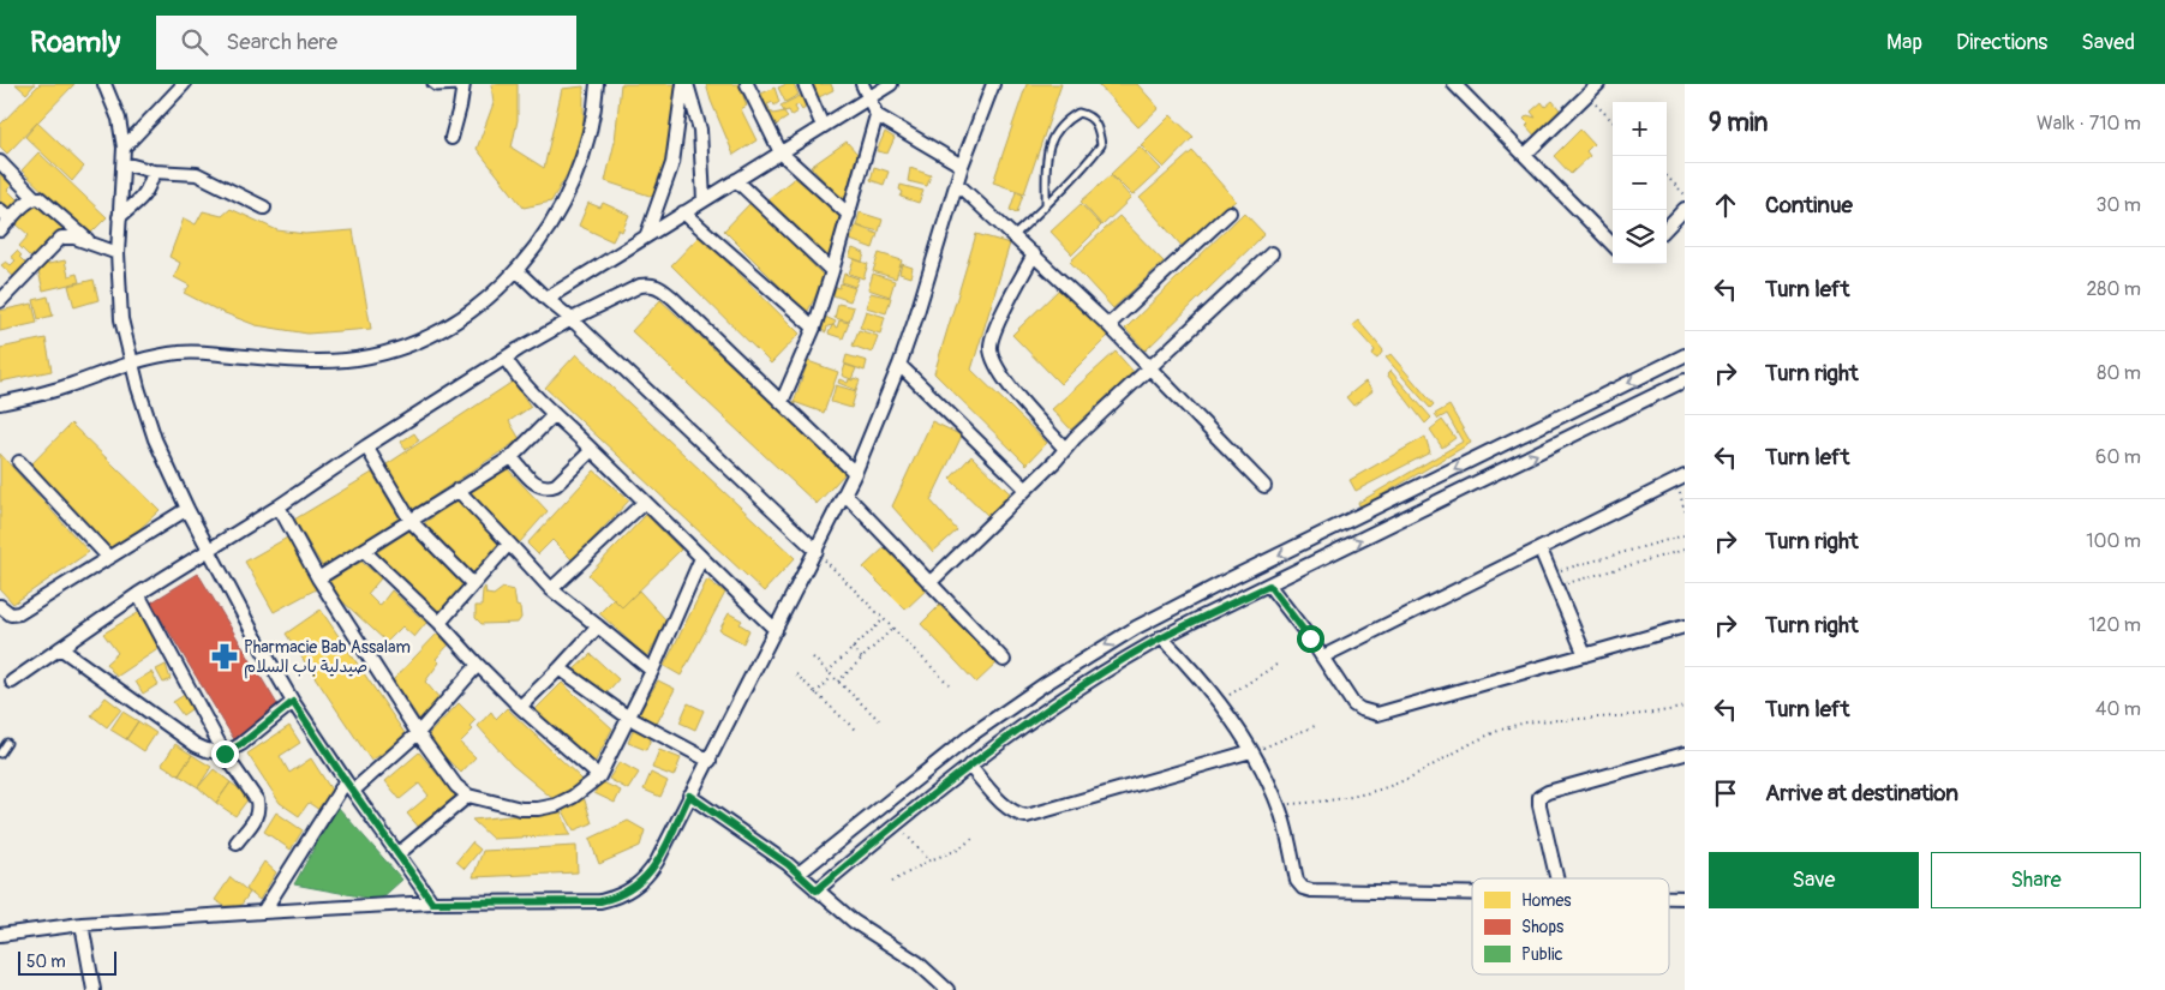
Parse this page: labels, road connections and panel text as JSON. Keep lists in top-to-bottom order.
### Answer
{
  "places": {
    "pharmacy": ["Pharmacie Bab Assalam صيدلية باب السلام"]
  },
  "legend": ["Homes", "Shops", "Public"],
  "scale_bar": "50 m",
  "page": {
    "header": "Roamly",
    "search": "Search here",
    "nav": ["Map", "Directions", "Saved"],
    "heading": ["9 min", "Walk · 710 m"],
    "map_buttons": ["+", "−"],
    "list": [
      ["Continue", "30 m"],
      ["Turn left", "280 m"],
      ["Turn right", "80 m"],
      ["Turn left", "60 m"],
      ["Turn right", "100 m"],
      ["Turn right", "120 m"],
      ["Turn left", "40 m"],
      "Arrive at destination"
    ],
    "buttons": ["Save", "Share"],
    "scale": "50 m"
  }
}
